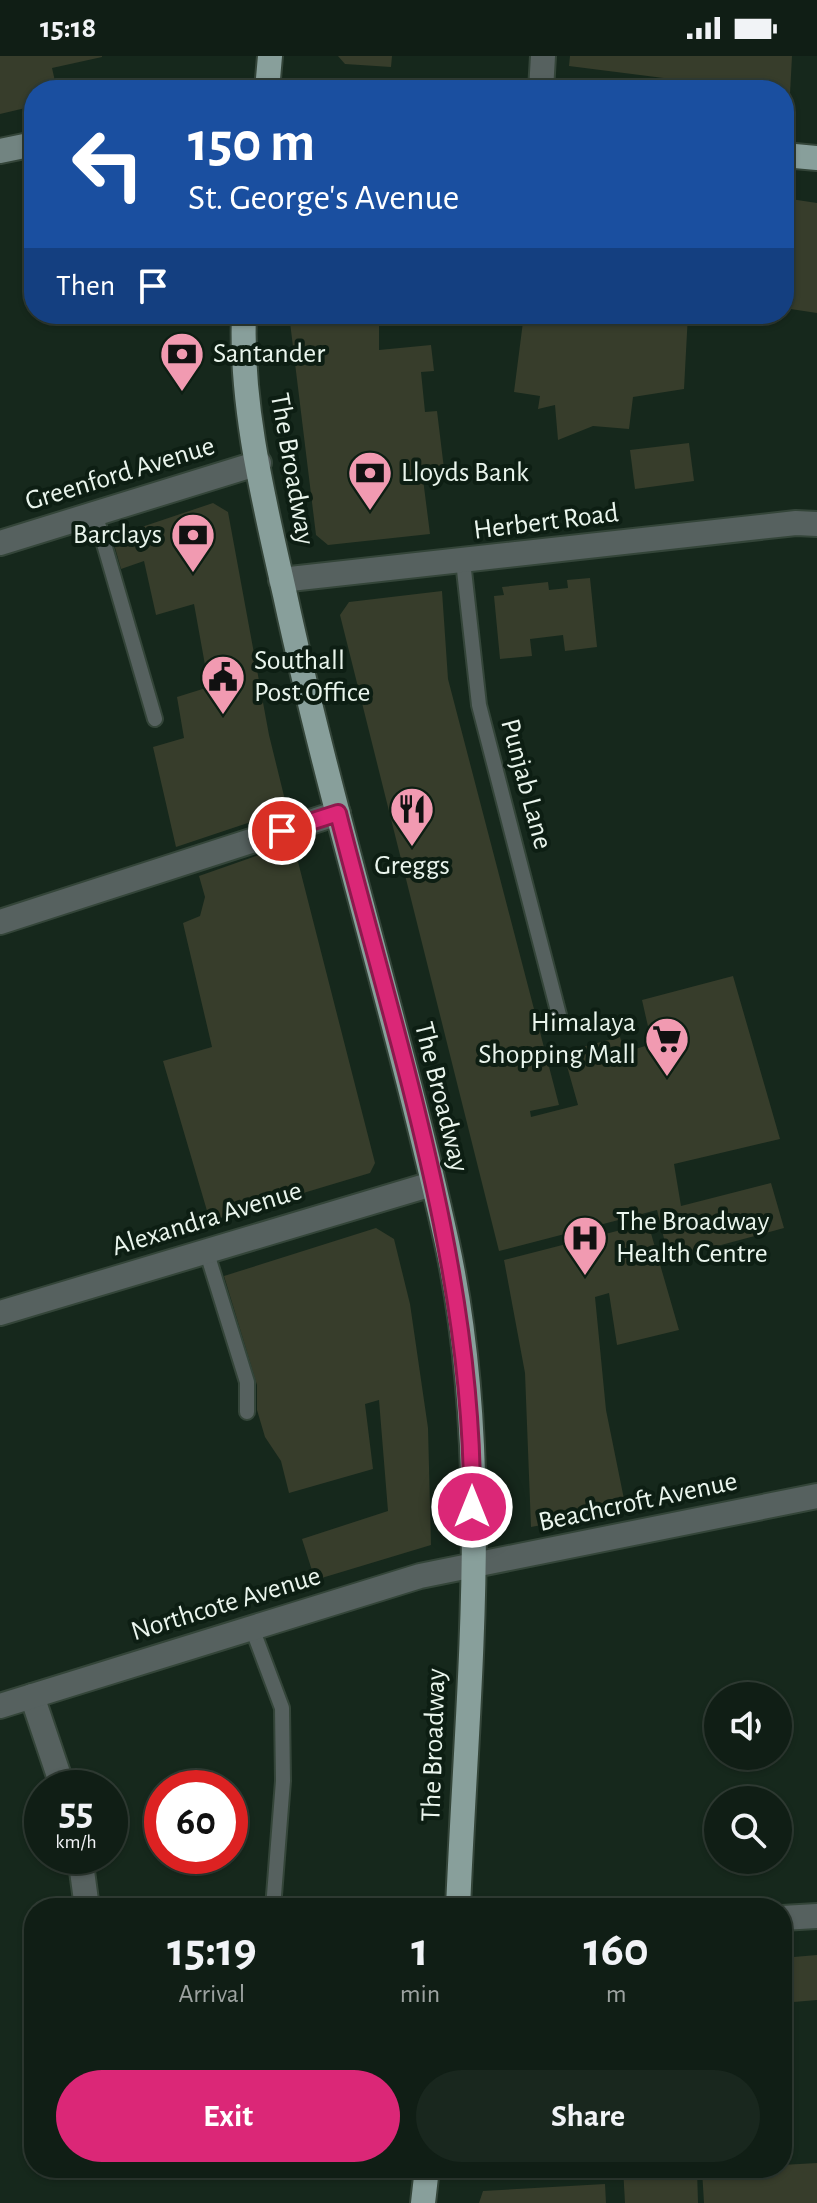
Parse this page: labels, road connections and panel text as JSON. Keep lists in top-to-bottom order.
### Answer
{
  "streets": {
    "main road": ["The Broadway"],
    "street": [
      "Greenford Avenue",
      "Herbert Road",
      "Alexandra Avenue",
      "Beachcroft Avenue",
      "Northcote Avenue"
    ],
    "lane": ["Punjab Lane"]
  },
  "crossings": [
    ["The Broadway", "Greenford Avenue"],
    ["The Broadway", "Herbert Road"],
    ["The Broadway", "Alexandra Avenue"],
    ["The Broadway", "Beachcroft Avenue"],
    ["The Broadway", "Northcote Avenue"],
    ["Herbert Road", "Punjab Lane"],
    ["Beachcroft Avenue", "Northcote Avenue"]
  ],
  "places": {
    "bank": ["Santander", "Lloyds Bank", "Barclays"],
    "public building": ["Southall Post Office"],
    "restaurant": ["Greggs"],
    "supermarket": ["Himalaya Shopping Mall"],
    "hospital": ["The Broadway Health Centre"]
  },
  "page": {
    "status": "15:18",
    "turn": ["150 m", "St. George's Avenue"],
    "then": "Then",
    "speed": "55 km/h",
    "limit": "60",
    "eta": [
      "15:19",
      "Arrival",
      "1",
      "min",
      "160",
      "m"
    ],
    "buttons": ["Exit", "Share"]
  }
}
